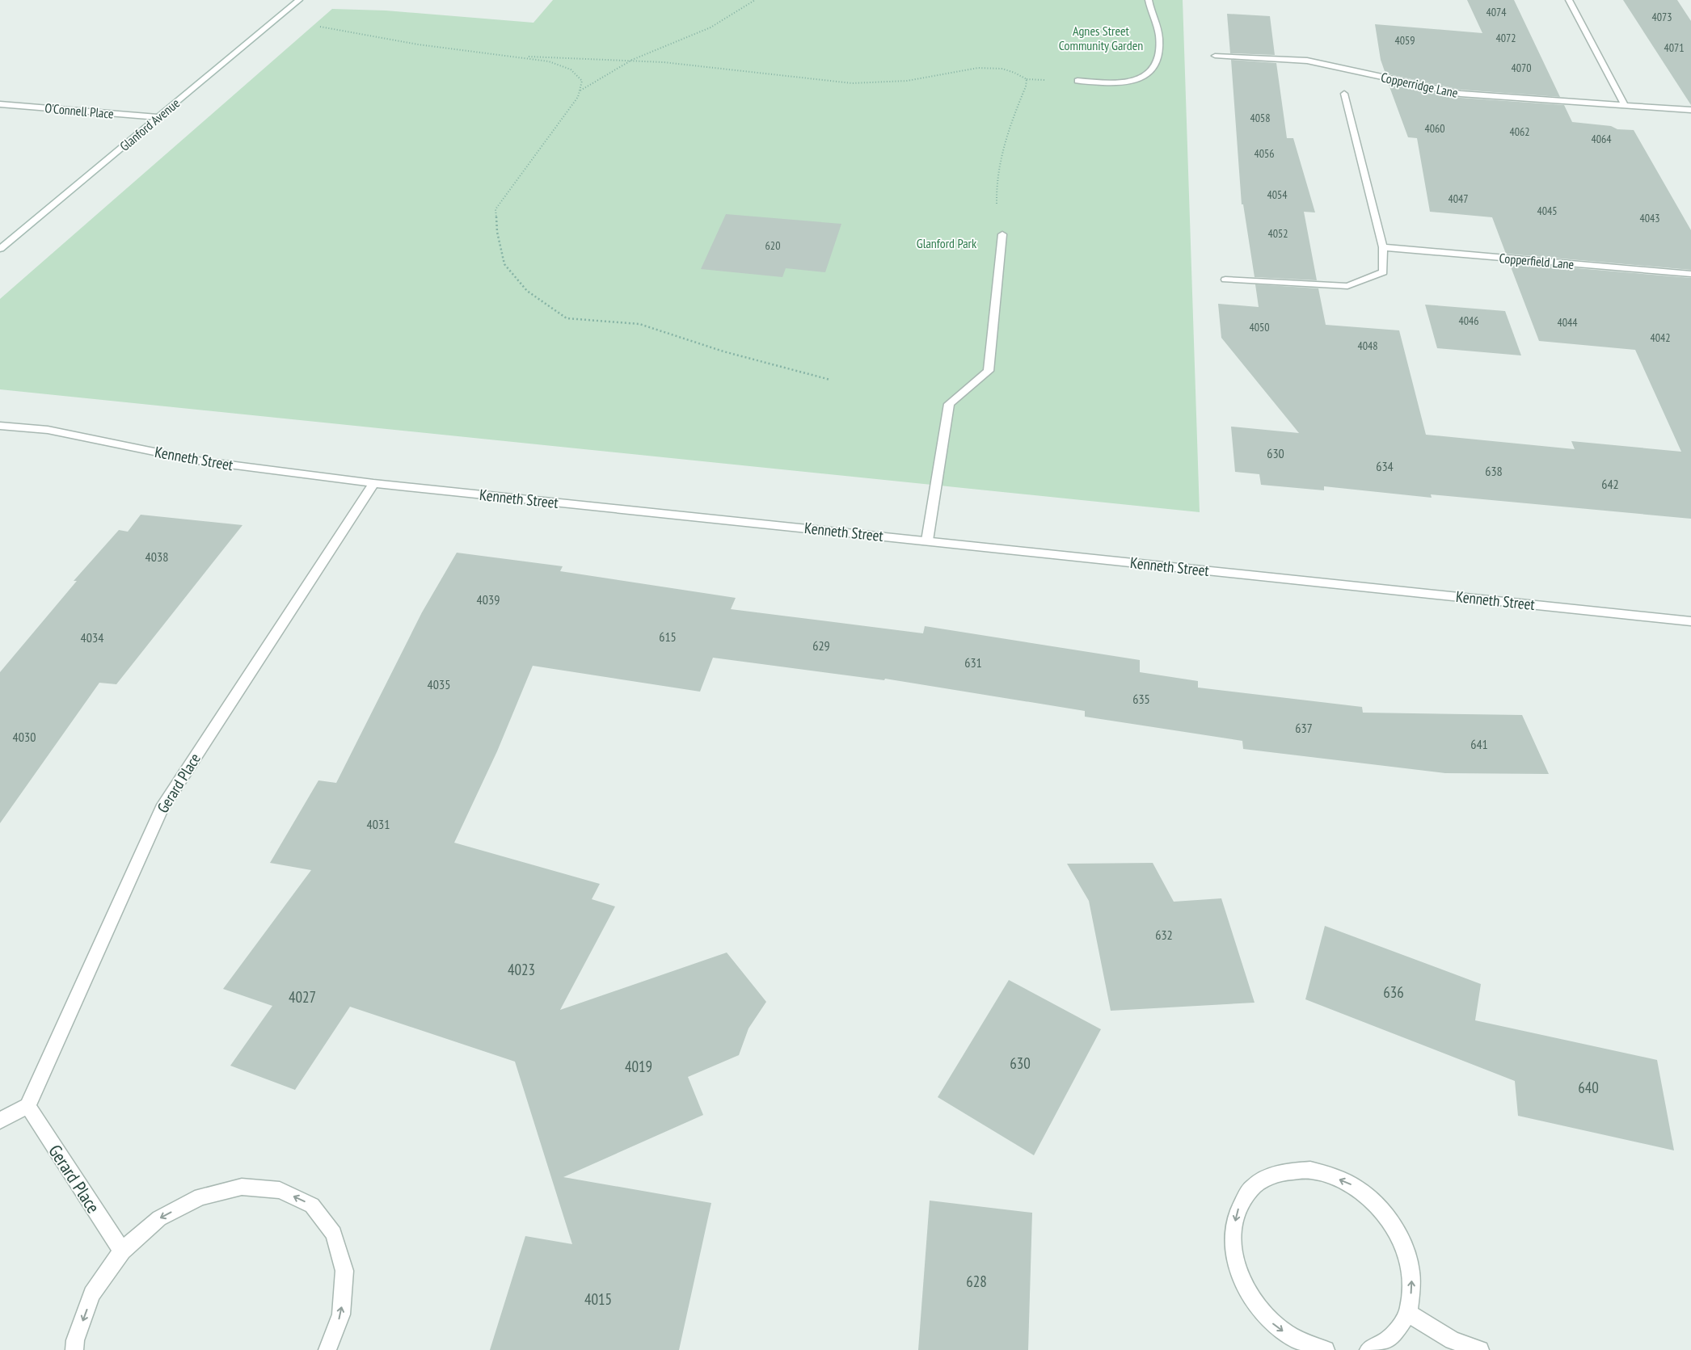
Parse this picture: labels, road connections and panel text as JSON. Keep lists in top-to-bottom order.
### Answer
{
  "streets": {
    "street": [
      "Copperridge Lane",
      "O'Connell Place",
      "Glanford Avenue",
      "Copperfield Lane",
      "Kenneth Street",
      "Gerard Place"
    ]
  },
  "crossings": [
    ["O'Connell Place", "Glanford Avenue"],
    ["Kenneth Street", "Gerard Place"]
  ],
  "parks": ["Agnes Street Community Garden", "Glanford Park"],
  "house_numbers": [
    "4074",
    "4073",
    "4072",
    "4059",
    "4071",
    "4070",
    "4058",
    "4060",
    "4062",
    "4064",
    "4056",
    "4054",
    "4047",
    "4045",
    "4043",
    "4052",
    "620",
    "4046",
    "4044",
    "4050",
    "4042",
    "4048",
    "630",
    "634",
    "638",
    "642",
    "4038",
    "4039",
    "615",
    "4034",
    "629",
    "631",
    "4035",
    "635",
    "637",
    "4030",
    "641",
    "4031",
    "632",
    "4023",
    "636",
    "4027",
    "630",
    "4019",
    "640",
    "628",
    "4015"
  ]
}
